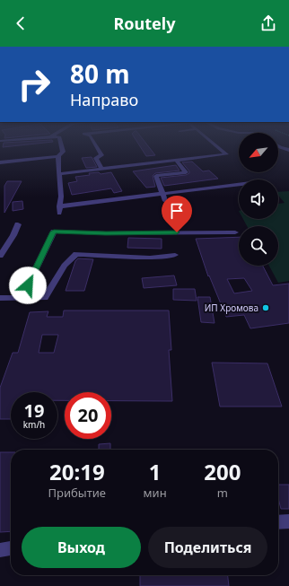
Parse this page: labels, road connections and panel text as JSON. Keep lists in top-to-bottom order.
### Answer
{
  "places": ["ИП Хромова"],
  "north": "bottom left",
  "page": {
    "header": "Routely",
    "turn": ["80 m", "Направо"],
    "speed": "19 km/h",
    "limit": "20",
    "eta": [
      "20:19",
      "Прибытие",
      "1",
      "мин",
      "200",
      "m"
    ],
    "buttons": ["Выход", "Поделиться"]
  }
}
